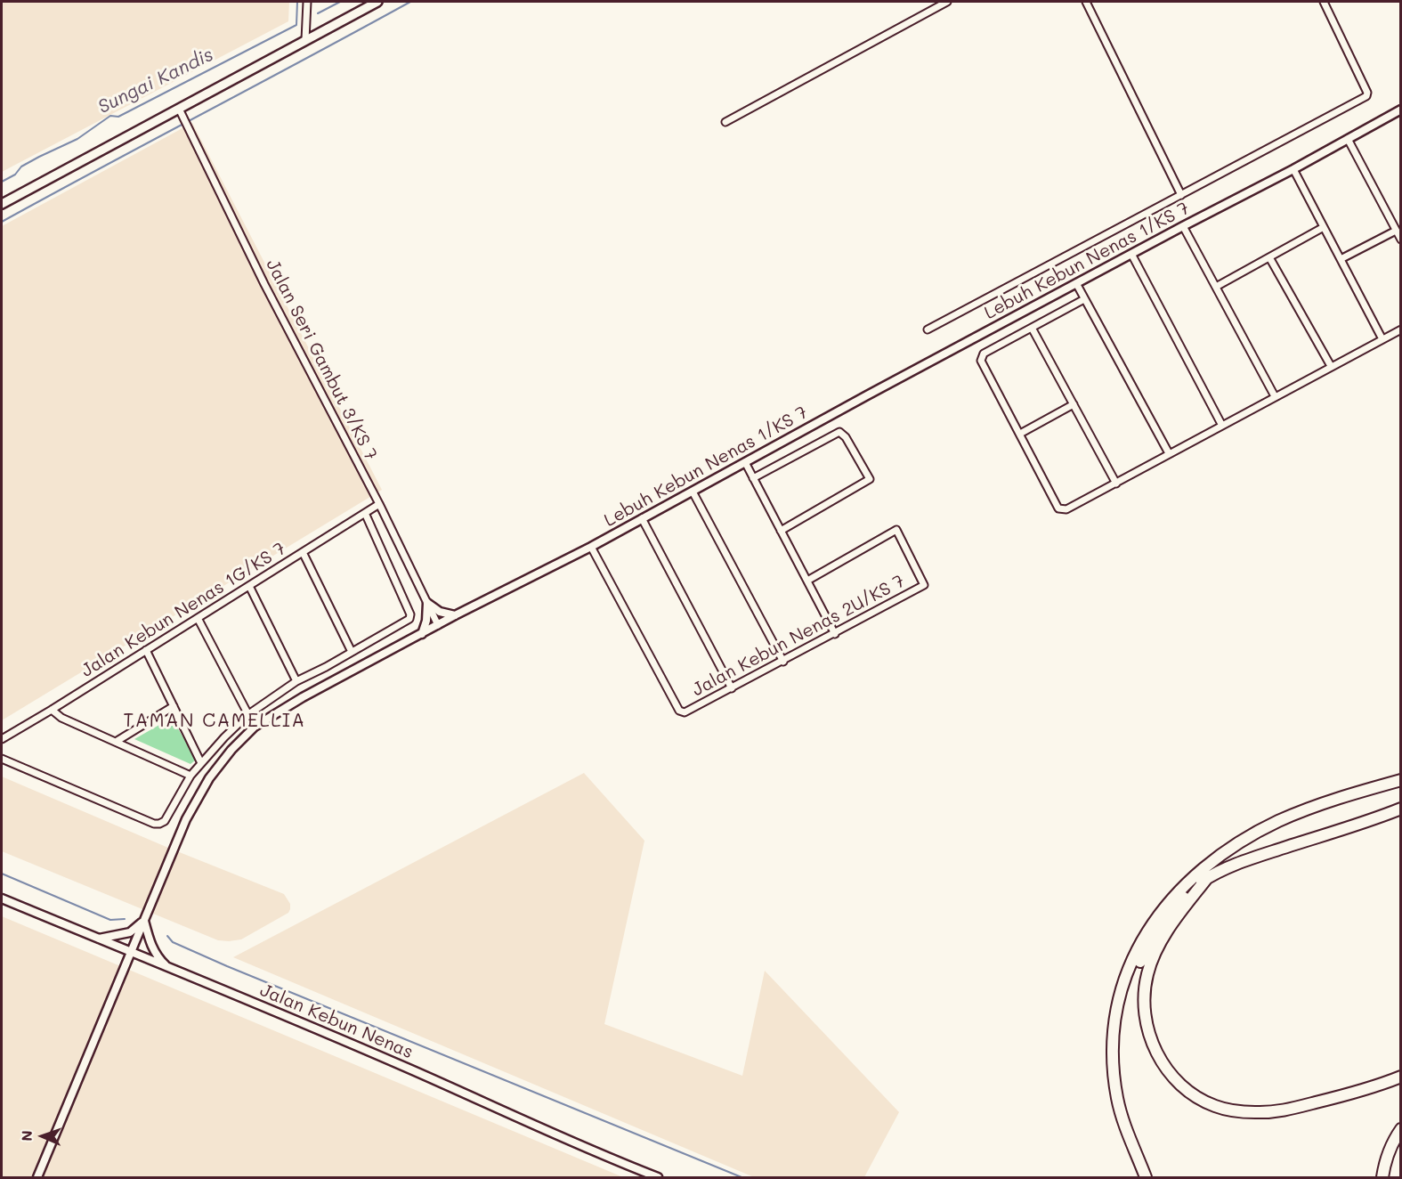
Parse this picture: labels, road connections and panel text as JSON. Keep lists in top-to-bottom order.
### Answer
{
  "streets": {
    "street": [
      "Lebuh Kebun Nenas 1/KS 7",
      "Jalan Seri Gambut 3/KS 7",
      "Jalan Kebun Nenas 1G/KS 7",
      "Jalan Kebun Nenas 2U/KS 7",
      "Jalan Kebun Nenas"
    ]
  },
  "crossings": [
    ["Lebuh Kebun Nenas 1/KS 7", "Jalan Seri Gambut 3/KS 7"],
    ["Lebuh Kebun Nenas 1/KS 7", "Jalan Kebun Nenas 2U/KS 7"],
    ["Lebuh Kebun Nenas 1/KS 7", "Jalan Kebun Nenas"],
    ["Jalan Seri Gambut 3/KS 7", "Jalan Kebun Nenas 1G/KS 7"]
  ],
  "districts": ["TAMAN CAMELLIA"],
  "water": ["Sungai Kandis"],
  "north": "left"
}
